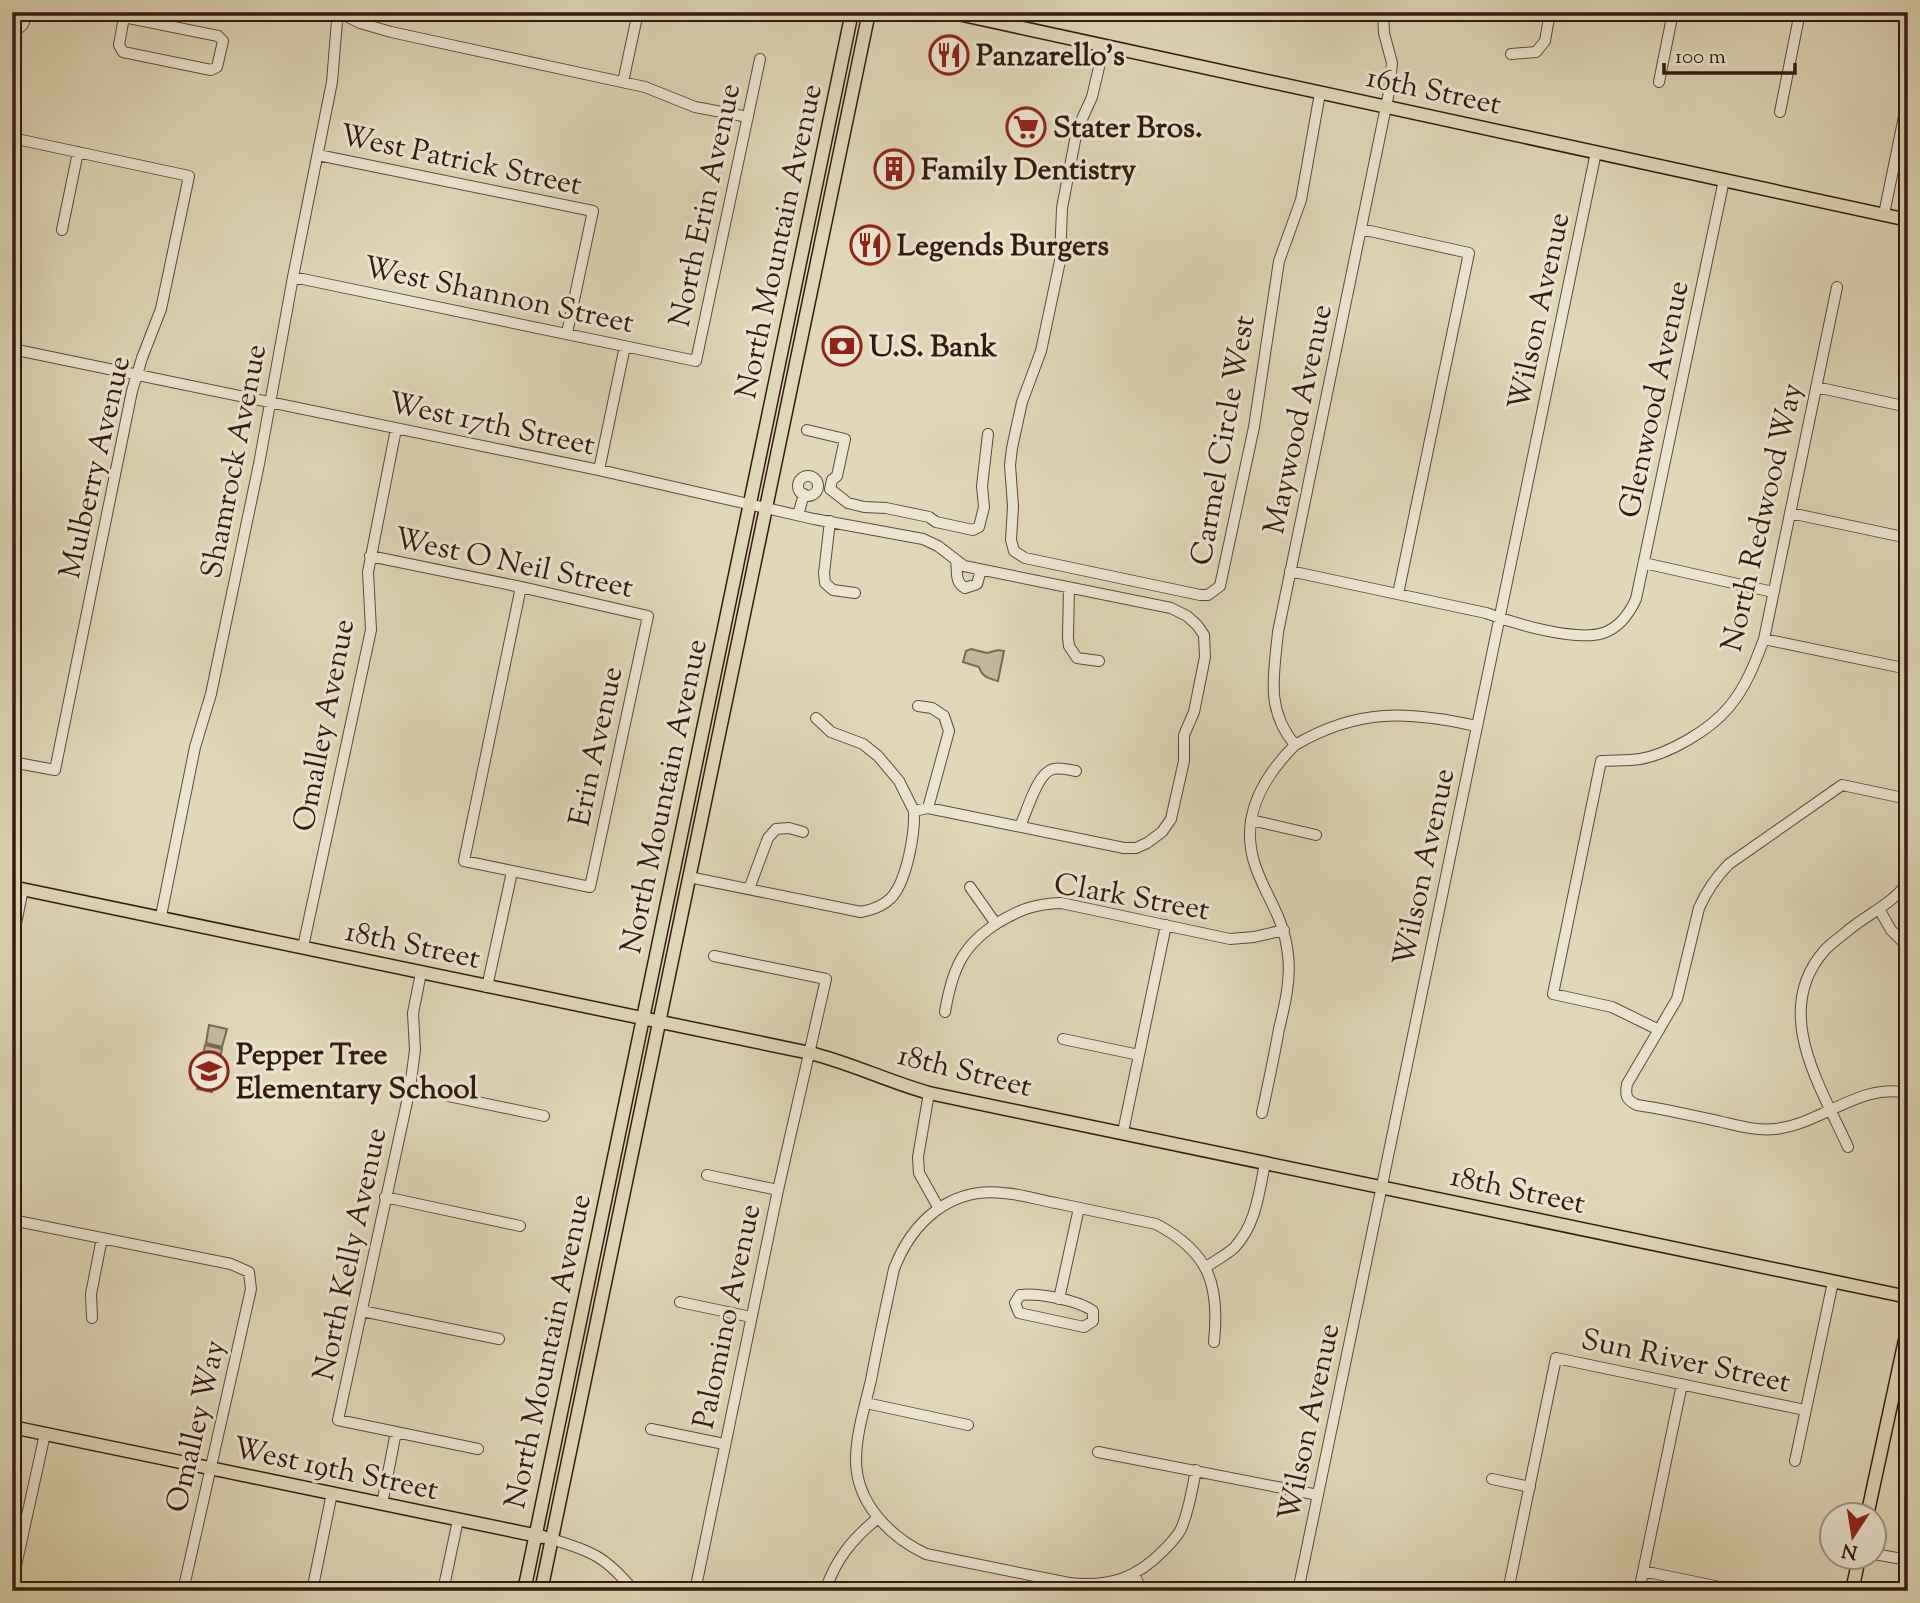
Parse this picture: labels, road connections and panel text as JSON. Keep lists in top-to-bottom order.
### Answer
{
  "streets": {
    "main road": [
      "16th Street",
      "North Mountain Avenue",
      "18th Street",
      "West 19th Street"
    ],
    "street": [
      "West Patrick Street",
      "North Erin Avenue",
      "West Shannon Street",
      "Wilson Avenue",
      "Glenwood Avenue",
      "Maywood Avenue",
      "West 17th Street",
      "Carmel Circle West",
      "Shamrock Avenue",
      "Mulberry Avenue",
      "North Redwood Way",
      "West O Neil Street",
      "Omalley Avenue",
      "Erin Avenue",
      "Clark Street",
      "North Kelly Avenue",
      "Palomino Avenue",
      "Sun River Street",
      "Omalley Way"
    ]
  },
  "crossings": [
    ["16th Street", "Wilson Avenue"],
    ["16th Street", "Glenwood Avenue"],
    ["16th Street", "Maywood Avenue"],
    ["16th Street", "Carmel Circle West"],
    ["West Patrick Street", "West Shannon Street"],
    ["West Patrick Street", "Shamrock Avenue"],
    ["North Erin Avenue", "West Shannon Street"],
    ["North Mountain Avenue", "West 17th Street"],
    ["North Mountain Avenue", "18th Street"],
    ["North Mountain Avenue", "West 19th Street"],
    ["West Shannon Street", "Shamrock Avenue"],
    ["Wilson Avenue", "Glenwood Avenue"],
    ["Wilson Avenue", "18th Street"],
    ["West 17th Street", "Shamrock Avenue"],
    ["West 17th Street", "Mulberry Avenue"],
    ["West 17th Street", "Omalley Avenue"],
    ["Shamrock Avenue", "18th Street"],
    ["West O Neil Street", "Omalley Avenue"],
    ["West O Neil Street", "Erin Avenue"],
    ["Omalley Avenue", "18th Street"],
    ["18th Street", "North Kelly Avenue"],
    ["18th Street", "Palomino Avenue"],
    ["Omalley Way", "West 19th Street"]
  ],
  "places": {
    "restaurant": ["Panzarello's", "Legends Burgers"],
    "supermarket": ["Stater Bros."],
    "building": ["Family Dentistry"],
    "bank": ["U.S. Bank"],
    "school or university": ["Pepper Tree Elementary School"]
  },
  "scale_bar": "100 m",
  "north": "bottom"
}
